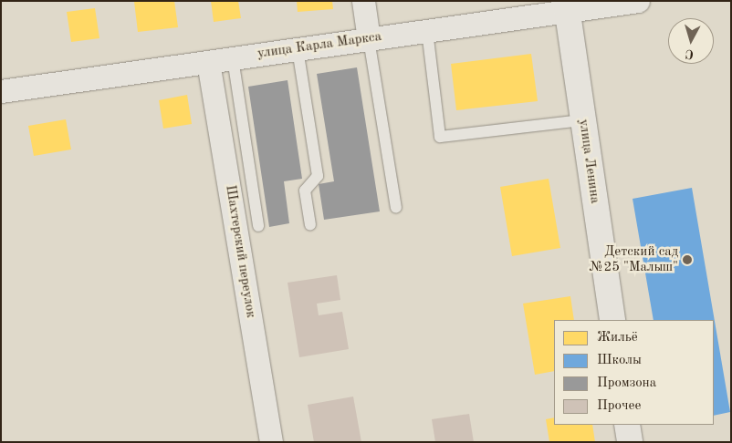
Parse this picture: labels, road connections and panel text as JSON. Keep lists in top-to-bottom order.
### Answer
{
  "streets": {
    "street": ["улица Карла Маркса", "улица Ленина", "Шахтерский переулок"]
  },
  "crossings": [
    ["улица Карла Маркса", "улица Ленина"],
    ["улица Карла Маркса", "Шахтерский переулок"]
  ],
  "places": ["Детский сад №25 \"Малыш\""],
  "legend": [
    "Жильё",
    "Школы",
    "Промзона",
    "Прочее"
  ],
  "north": "bottom"
}
